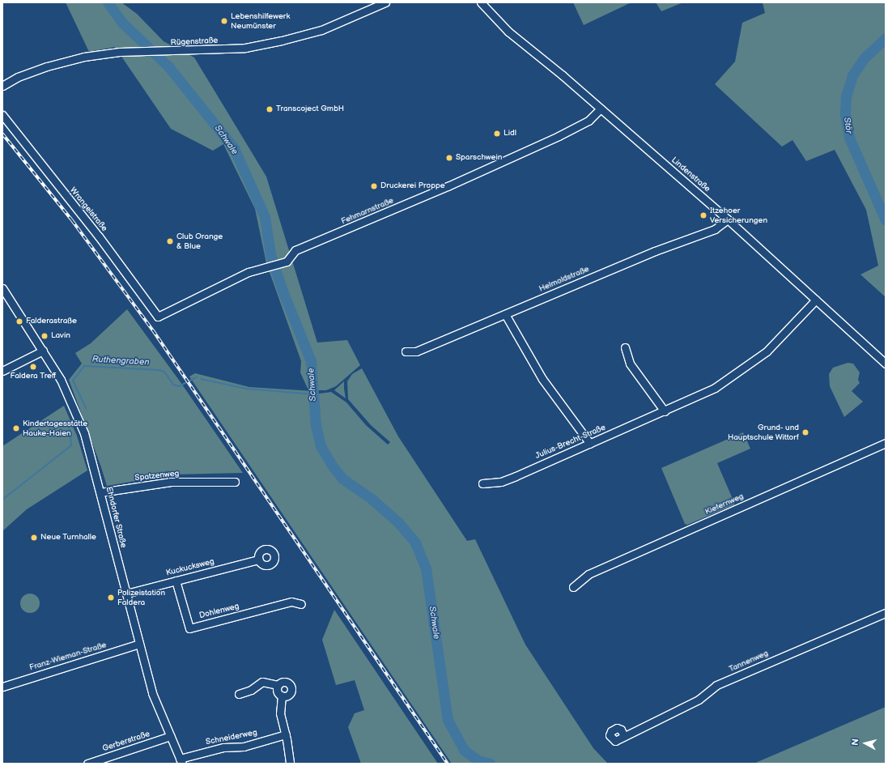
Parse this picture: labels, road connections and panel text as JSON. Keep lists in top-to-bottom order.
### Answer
{
  "streets": {
    "street": [
      "Rügenstraße",
      "Lindenstraße",
      "Wrangelstraße",
      "Fehmarnstraße",
      "Helmoldstraße",
      "Julius-Brecht-Straße",
      "Spatzenweg",
      "Kiefernweg",
      "Ehndorfer Straße",
      "Kuckucksweg",
      "Dohlenweg",
      "Franz-Wieman-Straße",
      "Tannenweg",
      "Schneiderweg",
      "Gerberstraße"
    ]
  },
  "crossings": [
    ["Lindenstraße", "Fehmarnstraße"],
    ["Lindenstraße", "Helmoldstraße"],
    ["Lindenstraße", "Julius-Brecht-Straße"],
    ["Wrangelstraße", "Fehmarnstraße"],
    ["Spatzenweg", "Ehndorfer Straße"],
    ["Ehndorfer Straße", "Kuckucksweg"],
    ["Ehndorfer Straße", "Franz-Wieman-Straße"],
    ["Ehndorfer Straße", "Schneiderweg"],
    ["Ehndorfer Straße", "Gerberstraße"],
    ["Kuckucksweg", "Dohlenweg"]
  ],
  "water": ["Stör", "Schwale", "Ruthengraben"],
  "places": [
    "Lebenshilfewerk Neumünster",
    "Transcoject GmbH",
    "Lidl",
    "Sparschwein",
    "Druckerei Proppe",
    "Itzehoer Versicherungen",
    "Club Orange & Blue",
    "Falderastraße",
    "Lavin",
    "Faldera Treff",
    "Kindertagesstätte Hauke-Haien",
    "Grund- und Hauptschule Wittorf",
    "Neue Turnhalle",
    "Polizeistation Faldera"
  ],
  "north": "left"
}
